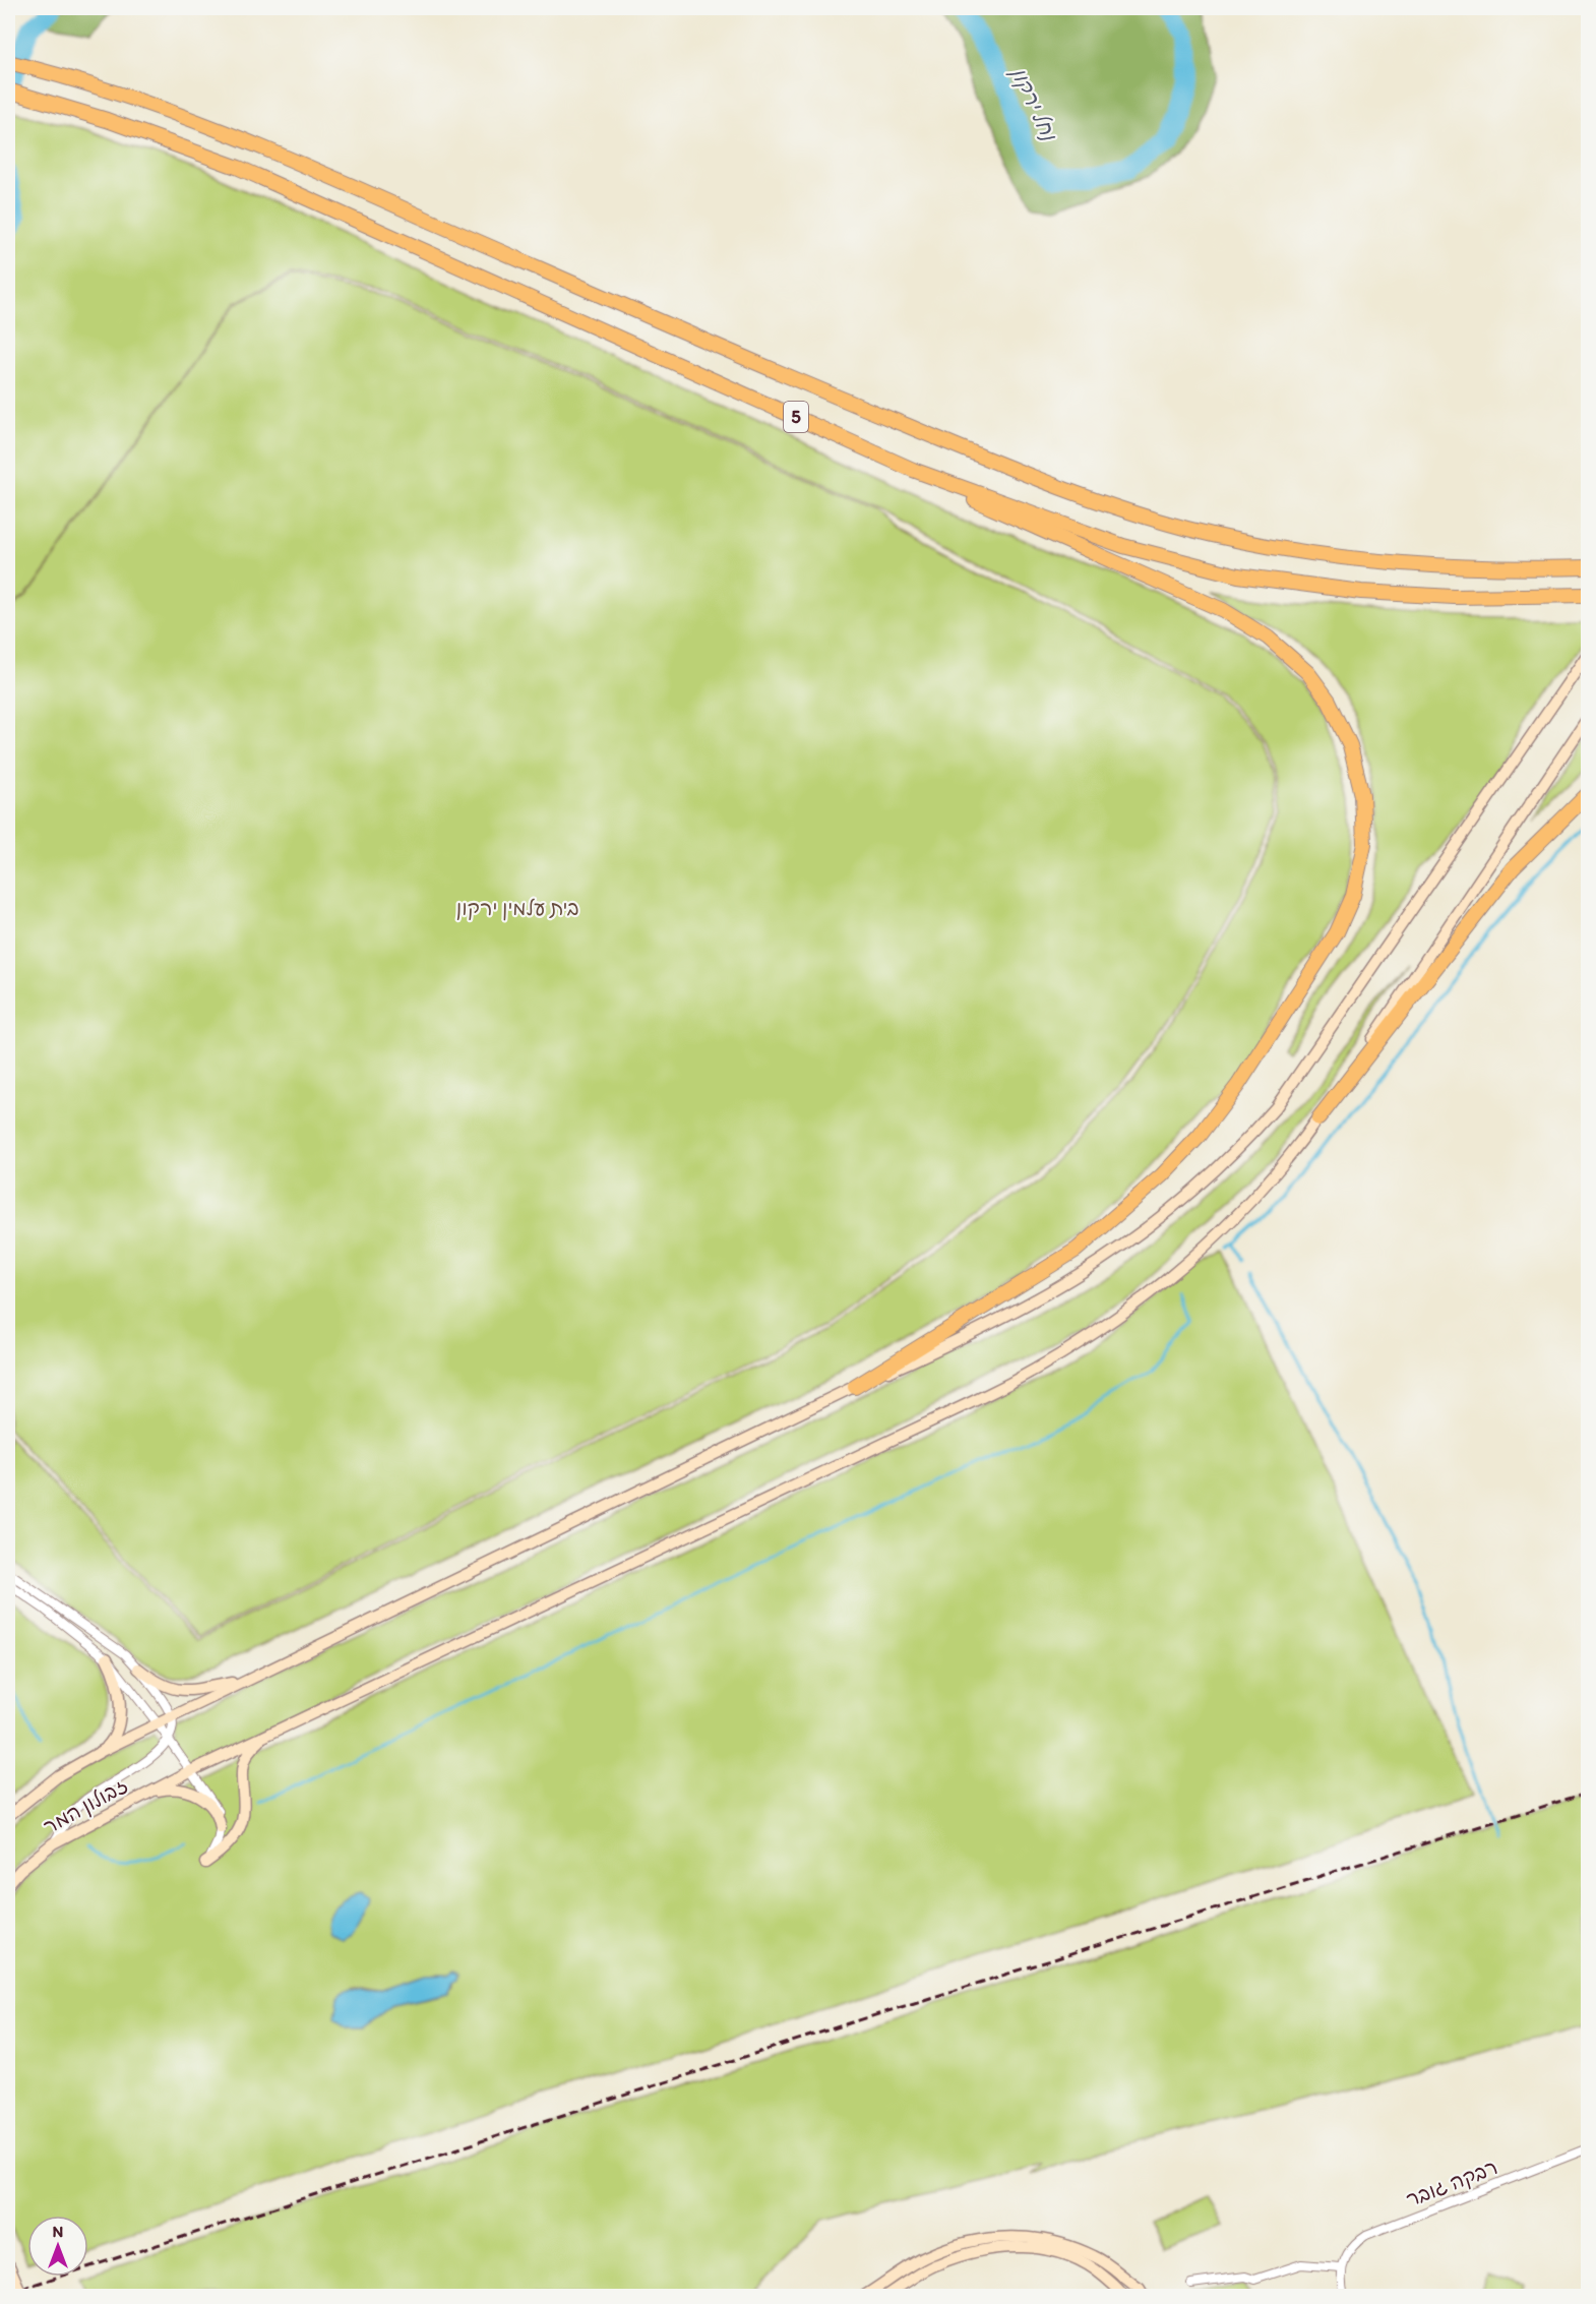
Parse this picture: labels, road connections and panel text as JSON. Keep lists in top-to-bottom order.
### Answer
{
  "streets": {
    "highway": ["5"],
    "main road": ["זבולון המר"],
    "street": ["רבקה גובר"]
  },
  "water": ["נחל ירקון"],
  "parks": ["בית עלמין ירקון"],
  "north": "top"
}
